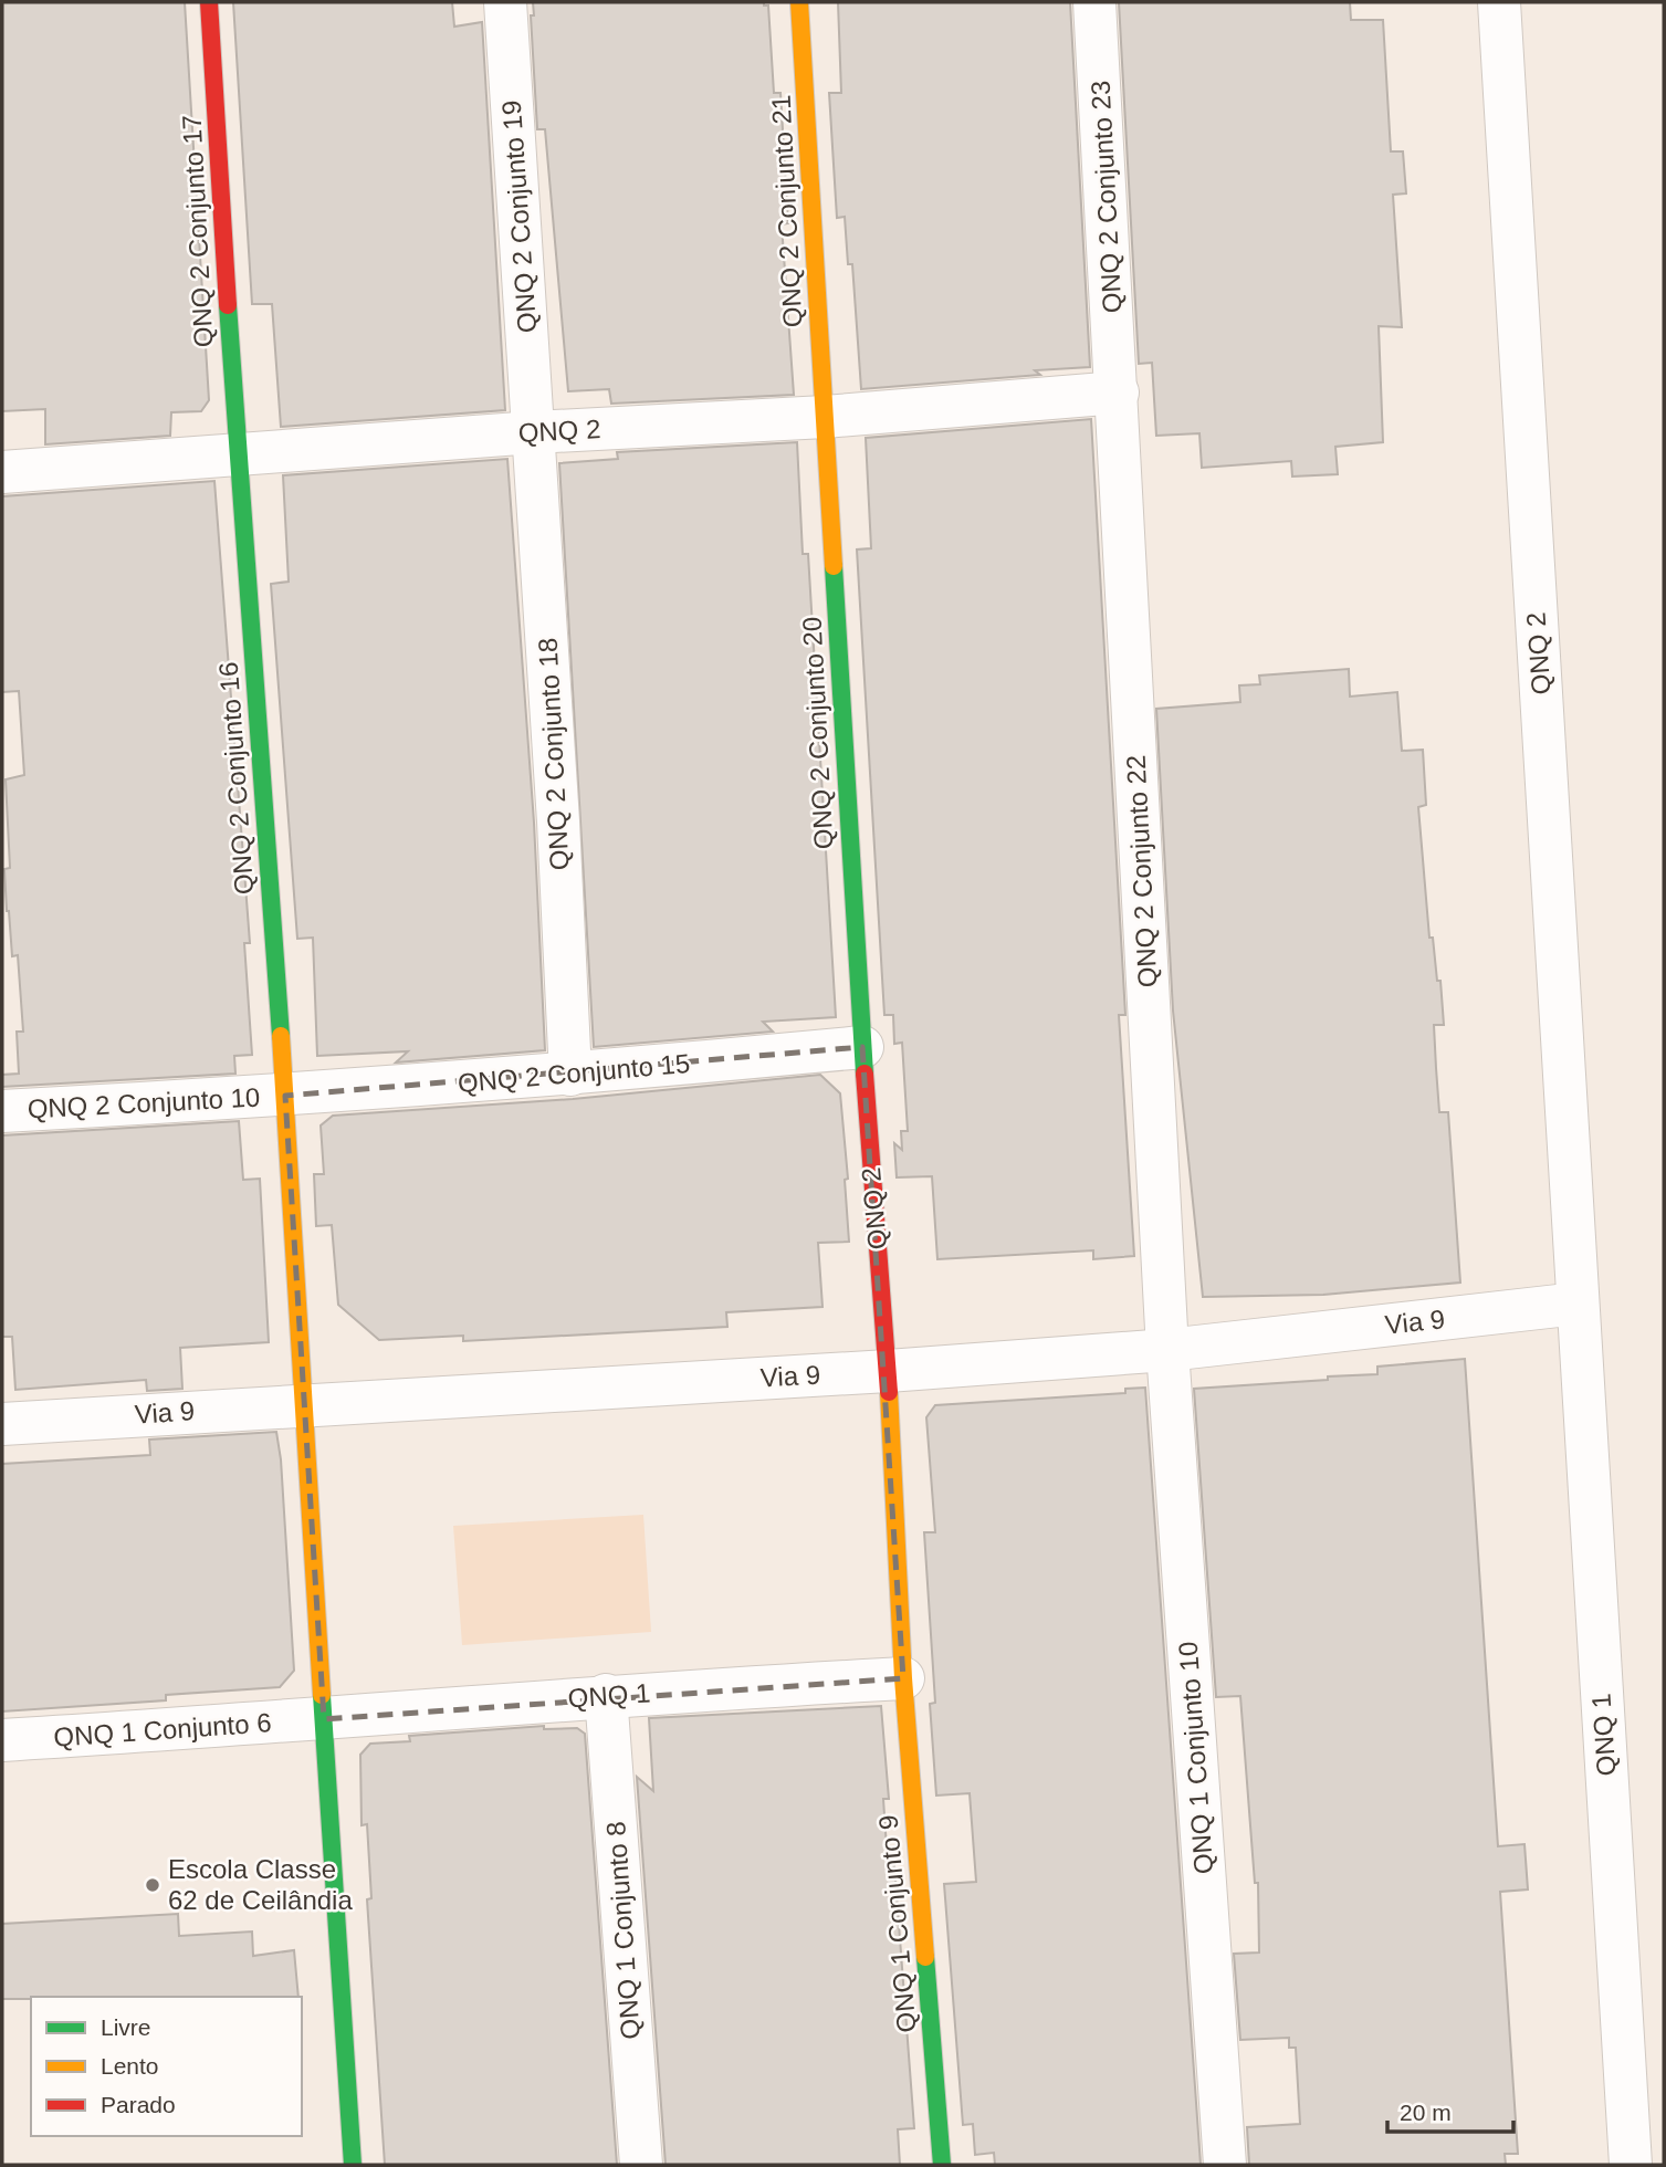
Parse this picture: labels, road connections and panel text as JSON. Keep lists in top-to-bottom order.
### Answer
{
  "streets": {
    "street": [
      "QNQ 2 Conjunto 23",
      "QNQ 2 Conjunto 21",
      "QNQ 2 Conjunto 19",
      "QNQ 2 Conjunto 17",
      "QNQ 2",
      "QNQ 2 Conjunto 20",
      "QNQ 2 Conjunto 18",
      "QNQ 2 Conjunto 16",
      "QNQ 2 Conjunto 22",
      "QNQ 2 Conjunto 15",
      "QNQ 2 Conjunto 10",
      "Via 9",
      "QNQ 1",
      "QNQ 1 Conjunto 6",
      "QNQ 1 Conjunto 10",
      "QNQ 1 Conjunto 9",
      "QNQ 1 Conjunto 8"
    ]
  },
  "crossings": [
    ["QNQ 2 Conjunto 23", "QNQ 2"],
    ["QNQ 2 Conjunto 23", "QNQ 2 Conjunto 22"],
    ["QNQ 2 Conjunto 21", "QNQ 2"],
    ["QNQ 2 Conjunto 21", "QNQ 2 Conjunto 20"],
    ["QNQ 2 Conjunto 19", "QNQ 2"],
    ["QNQ 2 Conjunto 19", "QNQ 2 Conjunto 18"],
    ["QNQ 2 Conjunto 17", "QNQ 2"],
    ["QNQ 2 Conjunto 17", "QNQ 2 Conjunto 16"],
    ["QNQ 2", "QNQ 2 Conjunto 20"],
    ["QNQ 2", "QNQ 2 Conjunto 18"],
    ["QNQ 2", "QNQ 2 Conjunto 16"],
    ["QNQ 2", "QNQ 2 Conjunto 22"],
    ["QNQ 2", "QNQ 2 Conjunto 15"],
    ["QNQ 2", "Via 9"],
    ["QNQ 2", "QNQ 1"],
    ["QNQ 2 Conjunto 20", "QNQ 2 Conjunto 15"],
    ["QNQ 2 Conjunto 18", "QNQ 2 Conjunto 15"],
    ["QNQ 2 Conjunto 16", "QNQ 2 Conjunto 15"],
    ["QNQ 2 Conjunto 16", "QNQ 2 Conjunto 10"],
    ["QNQ 2 Conjunto 22", "Via 9"],
    ["QNQ 2 Conjunto 22", "QNQ 1 Conjunto 10"],
    ["QNQ 2 Conjunto 15", "QNQ 2 Conjunto 10"],
    ["Via 9", "QNQ 1"],
    ["Via 9", "QNQ 1 Conjunto 10"],
    ["QNQ 1", "QNQ 1 Conjunto 6"],
    ["QNQ 1", "QNQ 1 Conjunto 9"],
    ["QNQ 1", "QNQ 1 Conjunto 8"]
  ],
  "places": ["Escola Classe 62 de Ceilândia"],
  "legend": ["Livre", "Lento", "Parado"],
  "scale_bar": "20 m"
}
